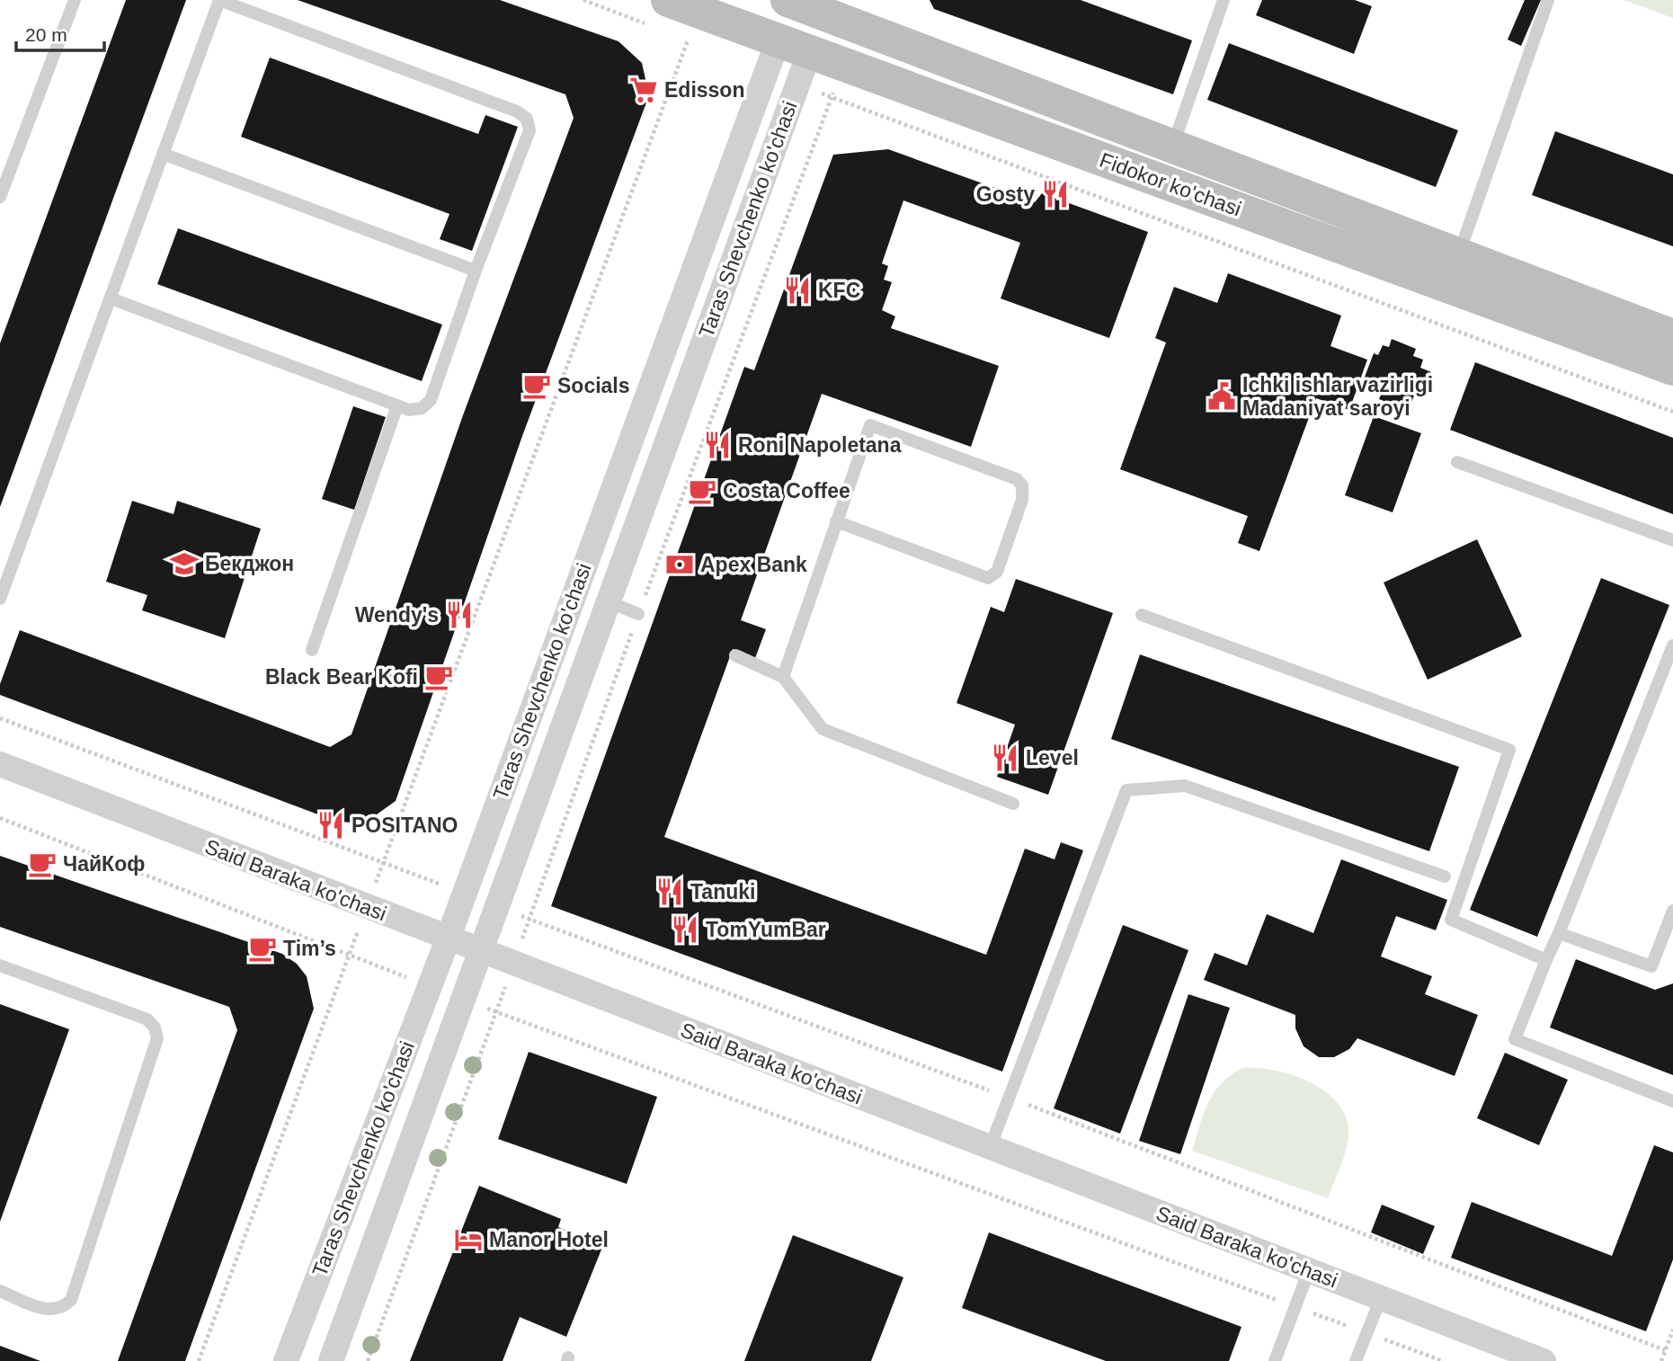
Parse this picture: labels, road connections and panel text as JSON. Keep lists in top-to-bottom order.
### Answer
{
  "streets": {
    "main road": ["Fidokor ko'chasi", "Taras Shevchenko ko'chasi"],
    "street": ["Said Baraka ko'chasi"]
  },
  "crossings": [
    ["Fidokor ko'chasi", "Taras Shevchenko ko'chasi"],
    ["Taras Shevchenko ko'chasi", "Said Baraka ko'chasi"]
  ],
  "places": {
    "supermarket": ["Edisson"],
    "restaurant": [
      "Gosty",
      "KFC",
      "Roni Napoletana",
      "Wendy's",
      "Level",
      "POSITANO",
      "Tanuki",
      "TomYumBar"
    ],
    "cafe": [
      "Socials",
      "Costa Coffee",
      "Black Bear Kofi",
      "ЧайКоф",
      "Tim’s"
    ],
    "public building": ["Ichki ishlar vazirligi Madaniyat saroyi"],
    "school or university": ["Бекджон"],
    "bank": ["Apex Bank"],
    "hotel": ["Manor Hotel"]
  },
  "scale_bar": "20 m"
}
